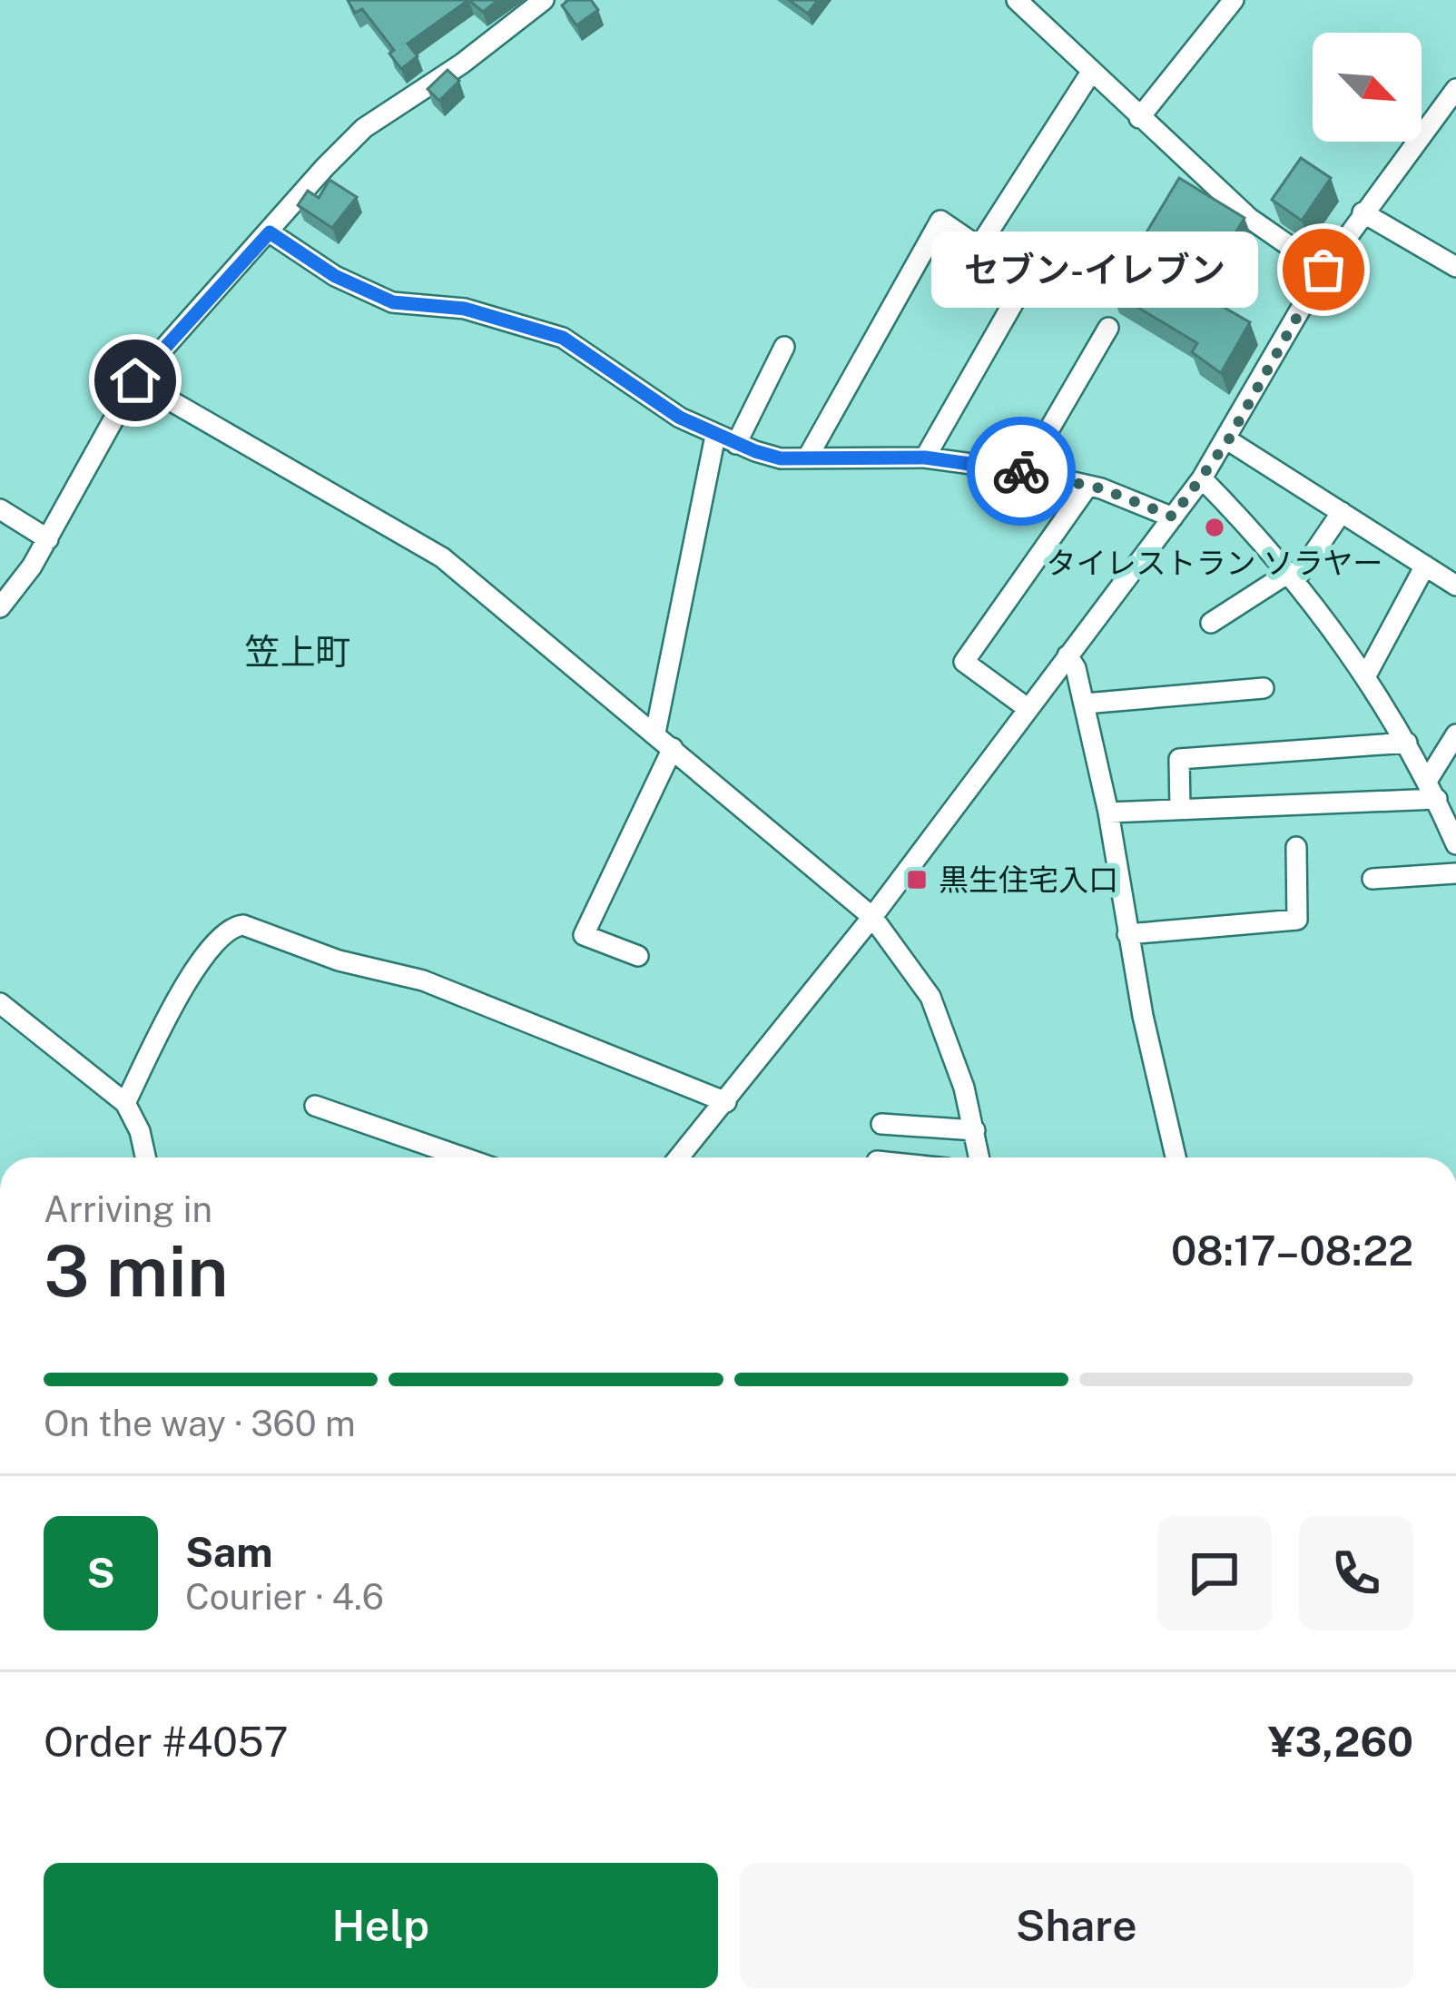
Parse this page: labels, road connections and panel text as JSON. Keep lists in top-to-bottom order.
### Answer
{
  "districts": ["笠上町"],
  "places": {
    "other": ["セブン-イレブン", "タイレストラン ソラヤー"],
    "transit": ["黒生住宅入口"]
  },
  "north": "bottom right",
  "page": {
    "bubble": "セブン-イレブン",
    "heading": ["3 min", "Arriving in", "08:17–08:22"],
    "panel": [
      "Sam",
      "Courier · 4.6",
      "Order #4057",
      "¥3,260"
    ],
    "bar": "On the way · 360 m",
    "round": "S",
    "buttons": ["Help", "Share"]
  }
}
